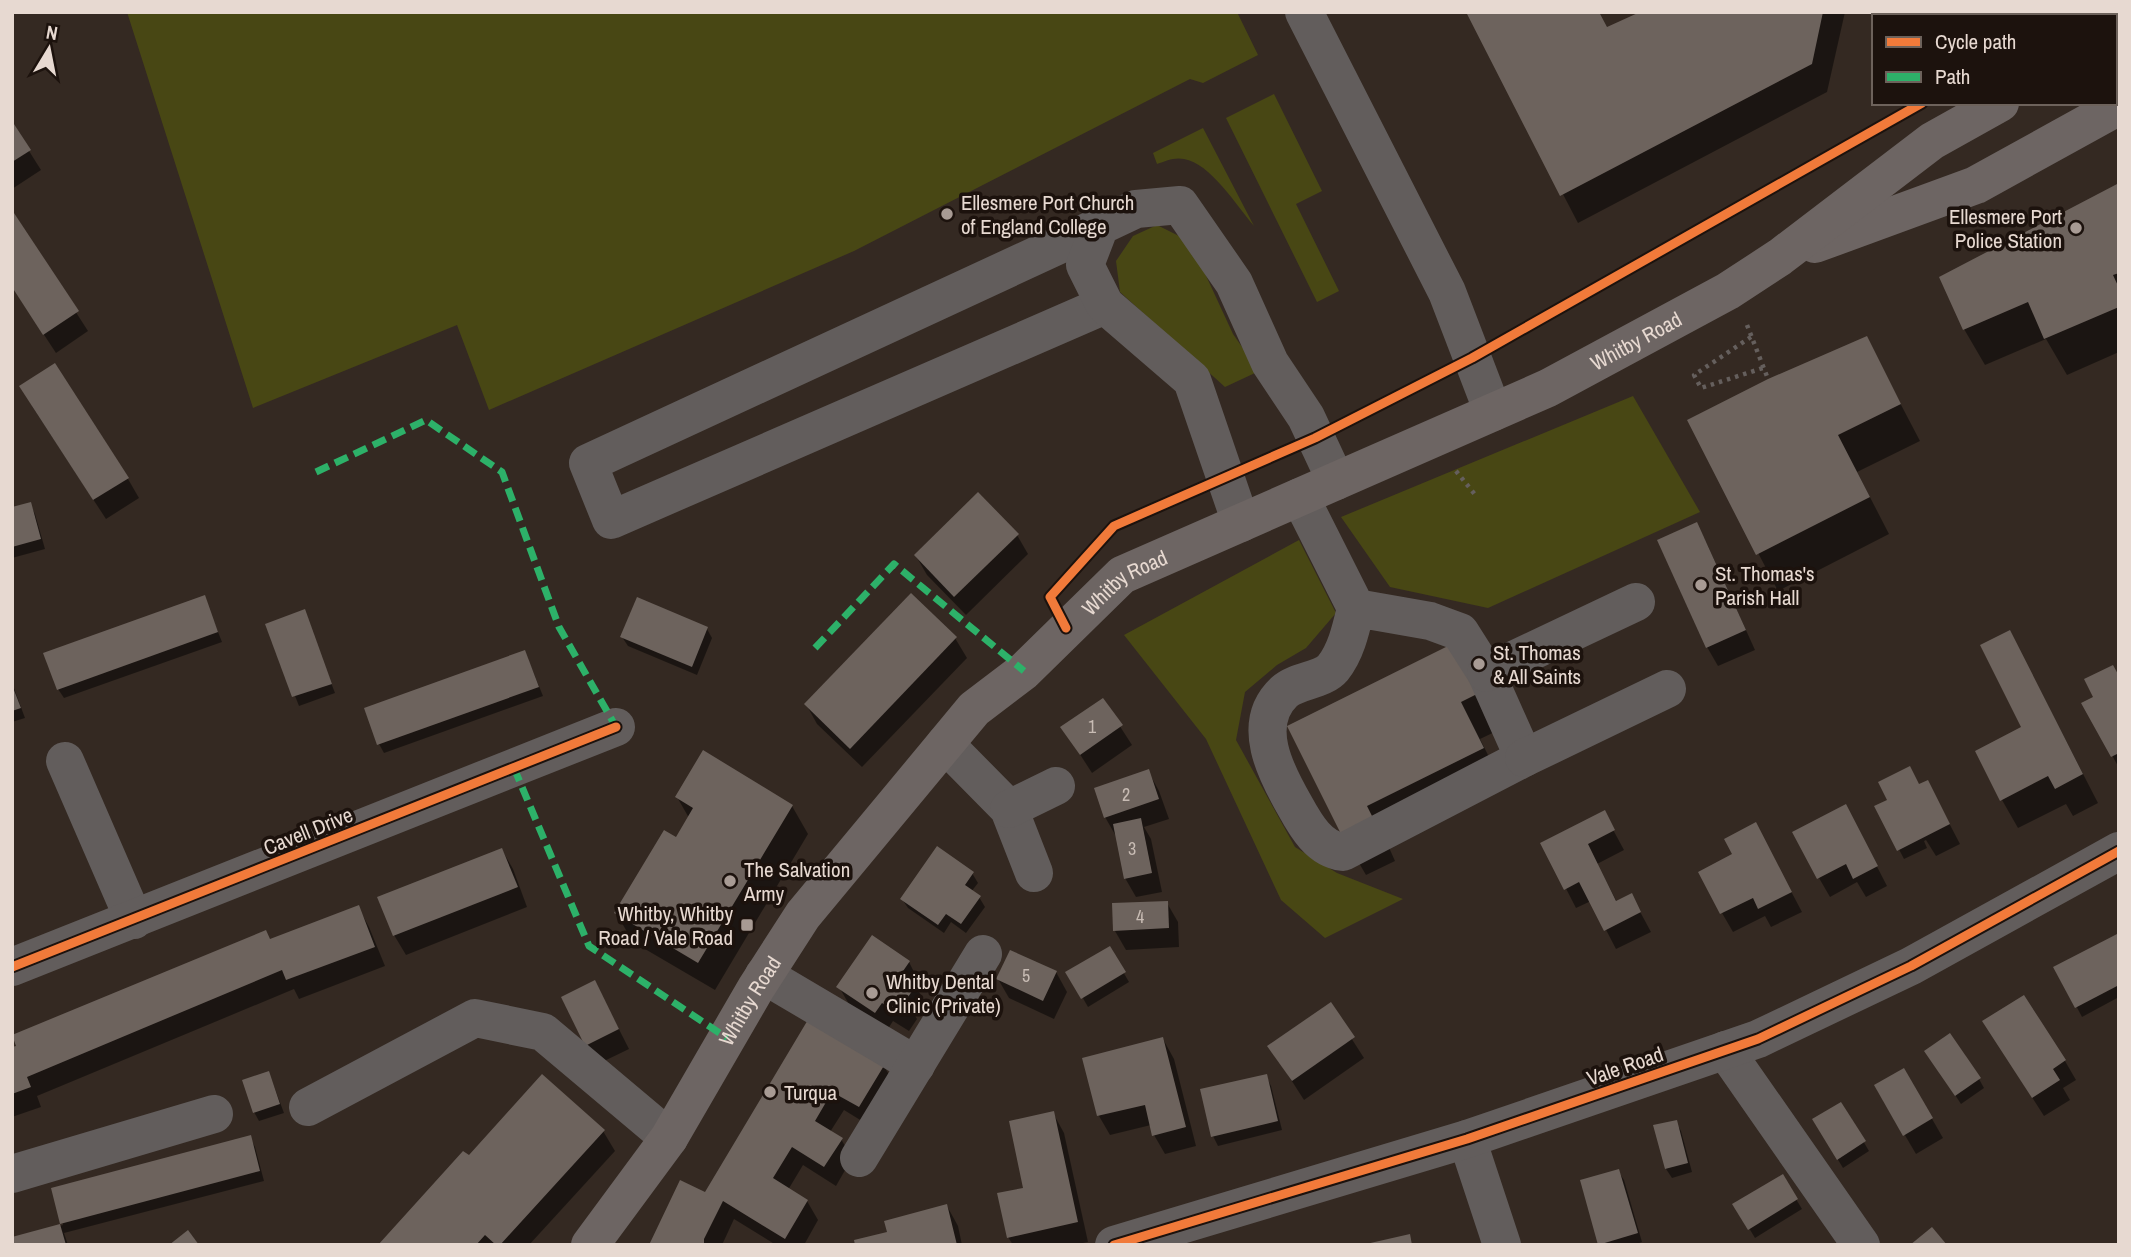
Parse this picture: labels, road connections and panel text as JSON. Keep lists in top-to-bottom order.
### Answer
{
  "streets": {
    "main road": ["Whitby Road"],
    "street": ["Cavell Drive", "Vale Road"]
  },
  "places": {
    "other": [
      "Ellesmere Port Church of England College",
      "Ellesmere Port Police Station",
      "St. Thomas's Parish Hall",
      "St. Thomas & All Saints",
      "The Salvation Army",
      "Whitby Dental Clinic (Private)",
      "Turqua"
    ],
    "transit": ["Whitby, Whitby Road / Vale Road"]
  },
  "house_numbers": [
    "1",
    "2",
    "3",
    "4",
    "5"
  ],
  "legend": ["Cycle path", "Path"],
  "north": "top"
}
